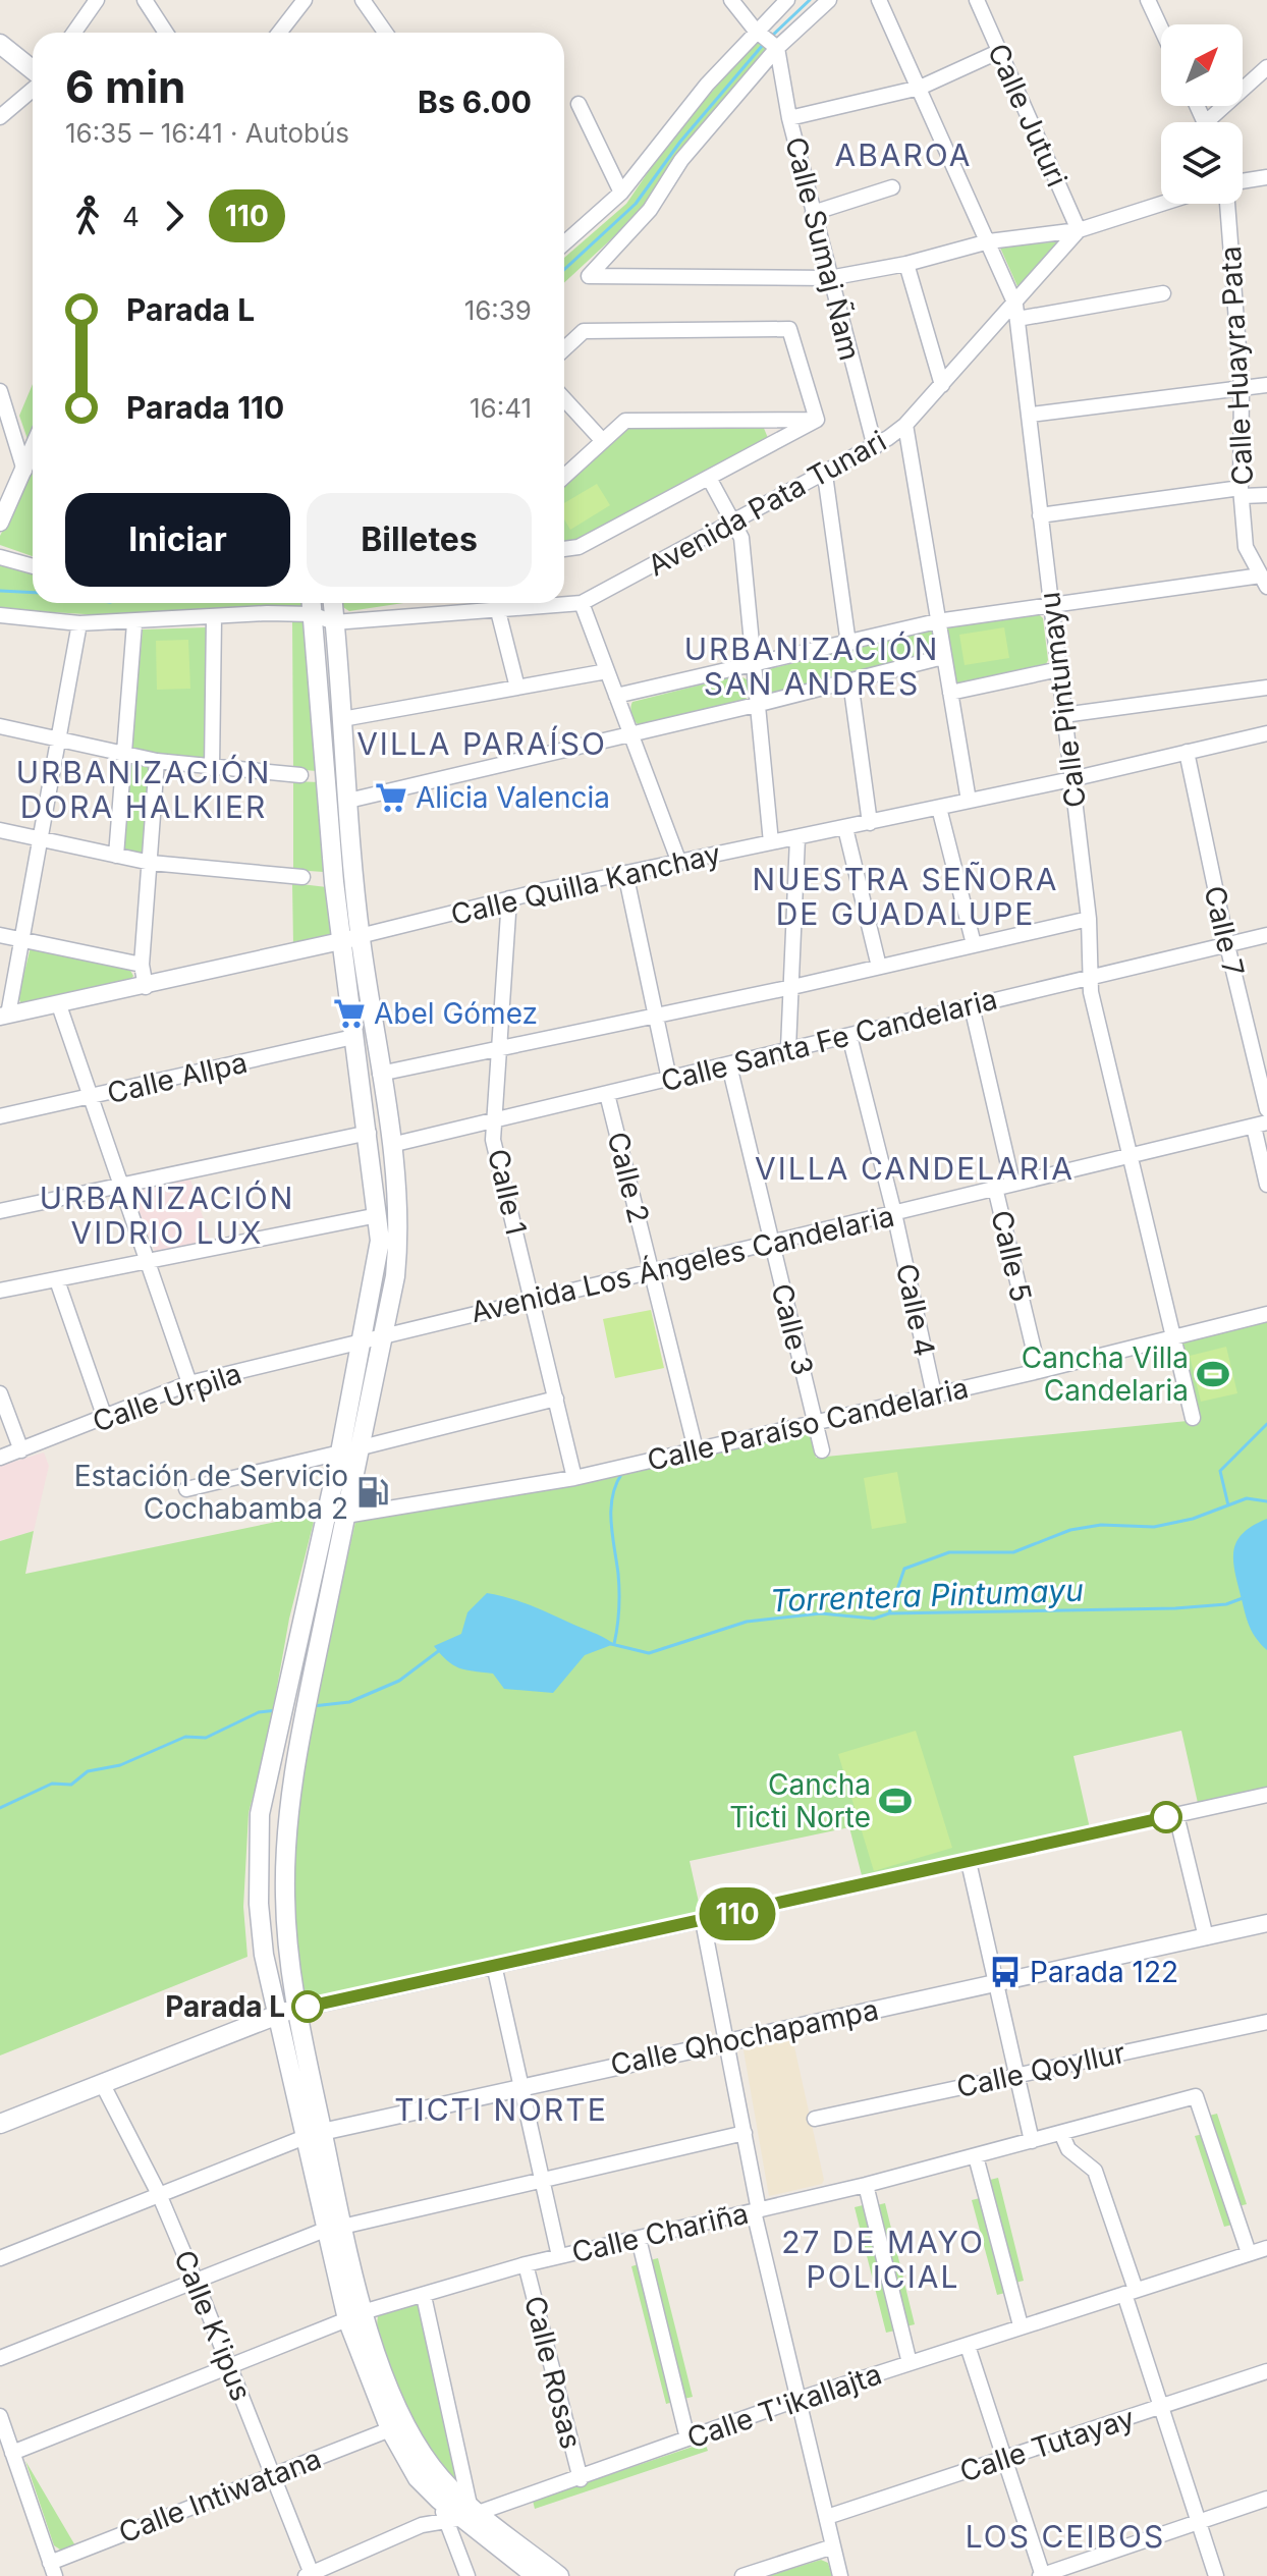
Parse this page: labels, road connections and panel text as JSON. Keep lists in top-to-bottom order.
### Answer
{
  "streets": {
    "street": [
      "Calle Juturi",
      "Calle Sumaj Ñam",
      "Calle Huayra Pata",
      "Avenida Pata Tunari",
      "Calle Pintumayu",
      "Calle Quilla Kanchay",
      "Calle 7",
      "Calle Santa Fe Candelaria",
      "Calle Allpa",
      "Calle 2",
      "Calle 1",
      "Calle 5",
      "Avenida Los Ángeles Candelaria",
      "Calle 4",
      "Calle 3",
      "Calle Urpila",
      "Calle Paraíso Candelaria",
      "Calle Qhochapampa",
      "Calle Qoyllur",
      "Calle Chariña",
      "Calle K'ipus",
      "Calle Rosas",
      "Calle T'ikallajta",
      "Calle Tutayay",
      "Calle Intiwatana"
    ]
  },
  "crossings": [
    ["Calle Juturi", "Avenida Pata Tunari"],
    ["Calle Sumaj Ñam", "Avenida Pata Tunari"],
    ["Avenida Pata Tunari", "Calle Pintumayu"],
    ["Calle Pintumayu", "Calle Quilla Kanchay"],
    ["Calle Pintumayu", "Calle Santa Fe Candelaria"],
    ["Calle Pintumayu", "Avenida Los Ángeles Candelaria"],
    ["Calle Pintumayu", "Calle Paraíso Candelaria"],
    ["Calle Quilla Kanchay", "Calle 7"],
    ["Calle Quilla Kanchay", "Calle 1"],
    ["Calle 7", "Calle Santa Fe Candelaria"],
    ["Calle Santa Fe Candelaria", "Calle 2"],
    ["Calle Santa Fe Candelaria", "Calle 1"],
    ["Calle Santa Fe Candelaria", "Calle 5"],
    ["Calle Santa Fe Candelaria", "Calle 4"],
    ["Calle Santa Fe Candelaria", "Calle 3"],
    ["Calle 2", "Avenida Los Ángeles Candelaria"],
    ["Calle 2", "Calle Paraíso Candelaria"],
    ["Calle 1", "Avenida Los Ángeles Candelaria"],
    ["Calle 1", "Calle Paraíso Candelaria"],
    ["Calle 5", "Avenida Los Ángeles Candelaria"],
    ["Calle 5", "Calle Paraíso Candelaria"],
    ["Avenida Los Ángeles Candelaria", "Calle 4"],
    ["Avenida Los Ángeles Candelaria", "Calle 3"],
    ["Avenida Los Ángeles Candelaria", "Calle Urpila"],
    ["Calle 4", "Calle Paraíso Candelaria"],
    ["Calle 3", "Calle Paraíso Candelaria"],
    ["Calle Qhochapampa", "Calle K'ipus"],
    ["Calle Chariña", "Calle K'ipus"],
    ["Calle Chariña", "Calle Rosas"],
    ["Calle Chariña", "Calle T'ikallajta"],
    ["Calle K'ipus", "Calle T'ikallajta"],
    ["Calle K'ipus", "Calle Intiwatana"],
    ["Calle Rosas", "Calle T'ikallajta"]
  ],
  "districts": [
    "ABAROA",
    "URBANIZACIÓN SAN ANDRES",
    "VILLA PARAÍSO",
    "URBANIZACIÓN DORA HALKIER",
    "NUESTRA SEÑORA DE GUADALUPE",
    "VILLA CANDELARIA",
    "URBANIZACIÓN VIDRIO LUX",
    "TICTI NORTE",
    "27 DE MAYO POLICIAL",
    "LOS CEIBOS"
  ],
  "water": ["Torrentera Pintumayu"],
  "places": {
    "supermarket": ["Alicia Valencia", "Abel Gómez"],
    "sports": ["Cancha Villa Candelaria", "Cancha Ticti Norte"],
    "fuel station": ["Estación de Servicio Cochabamba 2"],
    "bus stop": ["Parada 122"],
    "other": ["Parada L"]
  },
  "lines": ["bus line 110"],
  "north": "top right",
  "page": {
    "on_map": "110",
    "heading": ["6 min", "16:35 – 16:41 · Autobús", "Bs 6.00"],
    "legs": ["4", "110"],
    "list": [
      {
        "name": "Parada L",
        "value": "16:39"
      },
      {
        "name": "Parada 110",
        "value": "16:41"
      }
    ],
    "buttons": ["Iniciar", "Billetes"]
  }
}
